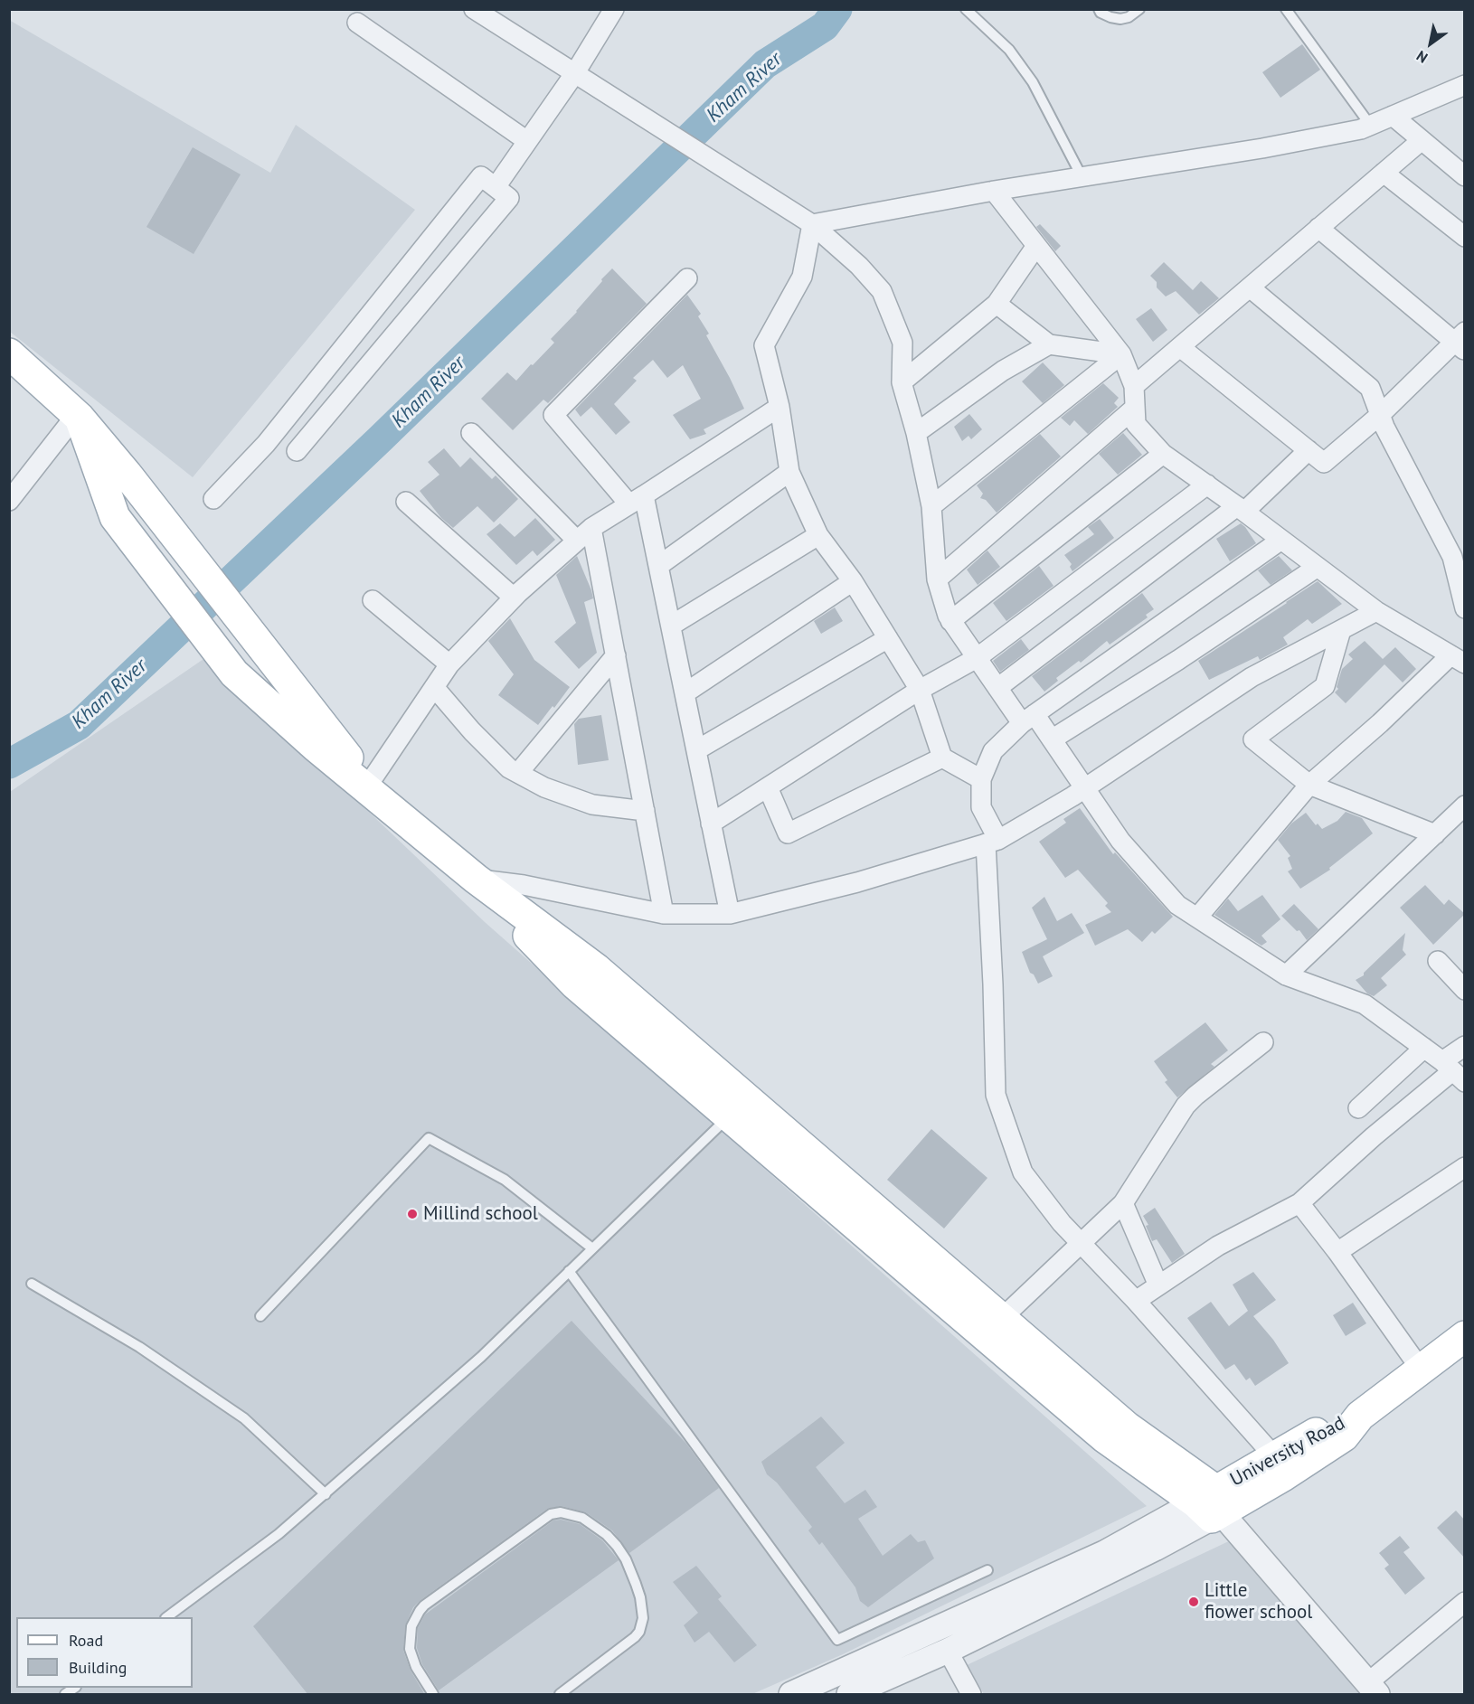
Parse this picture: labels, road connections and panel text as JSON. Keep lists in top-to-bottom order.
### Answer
{
  "streets": {
    "main road": ["University Road"]
  },
  "water": ["Kham River"],
  "places": ["Millind school", "Little fiower school"],
  "legend": ["Road", "Building"],
  "north": "bottom left"
}
